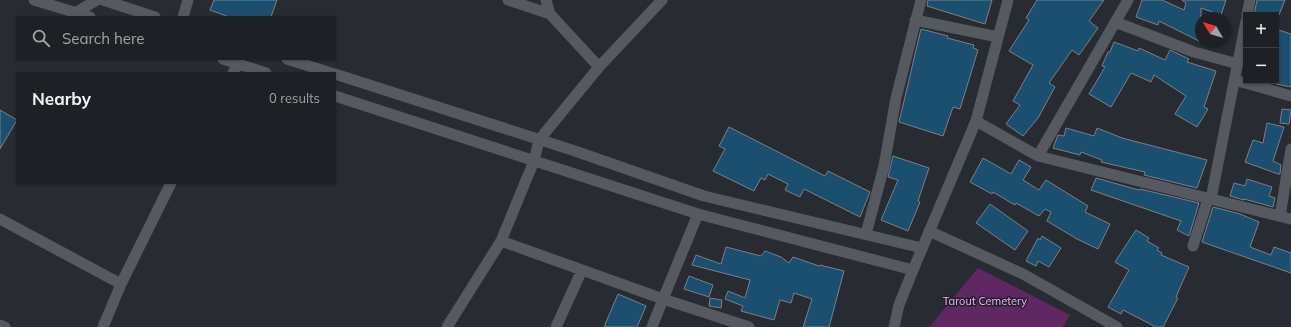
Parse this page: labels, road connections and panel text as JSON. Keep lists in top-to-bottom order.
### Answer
{
  "parks": ["Tarout Cemetery"],
  "north": "top left",
  "page": {
    "map_buttons": ["+", "−"],
    "search": "Search here",
    "heading": ["Nearby", "0 results"]
  }
}
